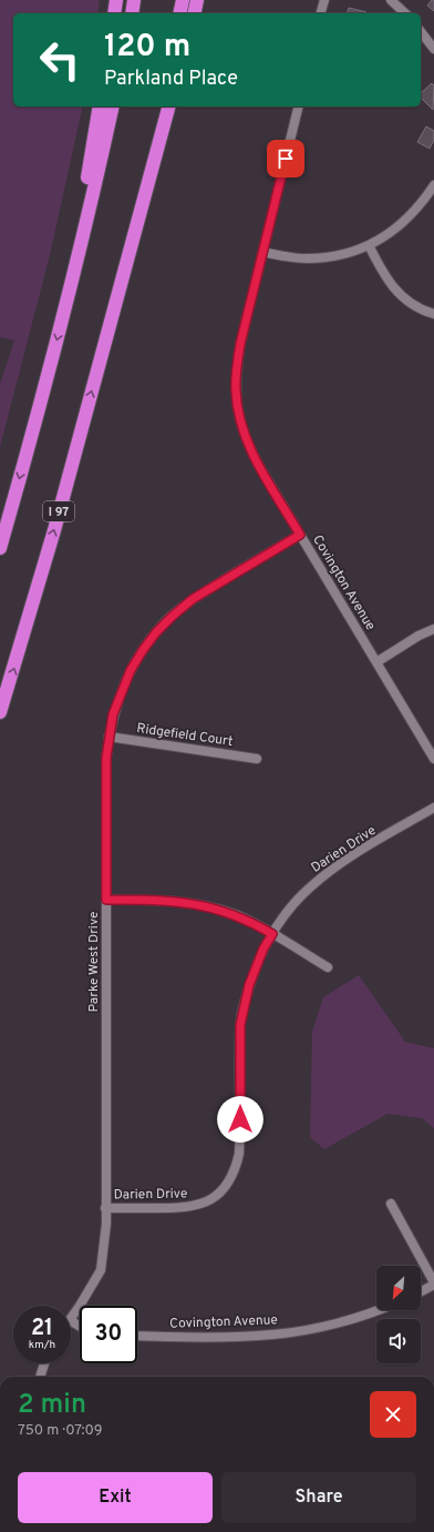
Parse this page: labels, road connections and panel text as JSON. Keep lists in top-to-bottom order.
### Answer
{
  "streets": {
    "highway": ["I 97"],
    "street": [
      "Covington Avenue",
      "Ridgefield Court",
      "Darien Drive",
      "Parke West Drive"
    ]
  },
  "crossings": [
    ["Covington Avenue", "Parke West Drive"],
    ["Ridgefield Court", "Parke West Drive"],
    ["Darien Drive", "Parke West Drive"]
  ],
  "north": "bottom left",
  "page": {
    "turn": ["120 m", "Parkland Place"],
    "speed": "21 km/h",
    "limit": "30",
    "heading": ["2 min", "750 m · 07:09"],
    "buttons": ["Exit", "Share"]
  }
}
